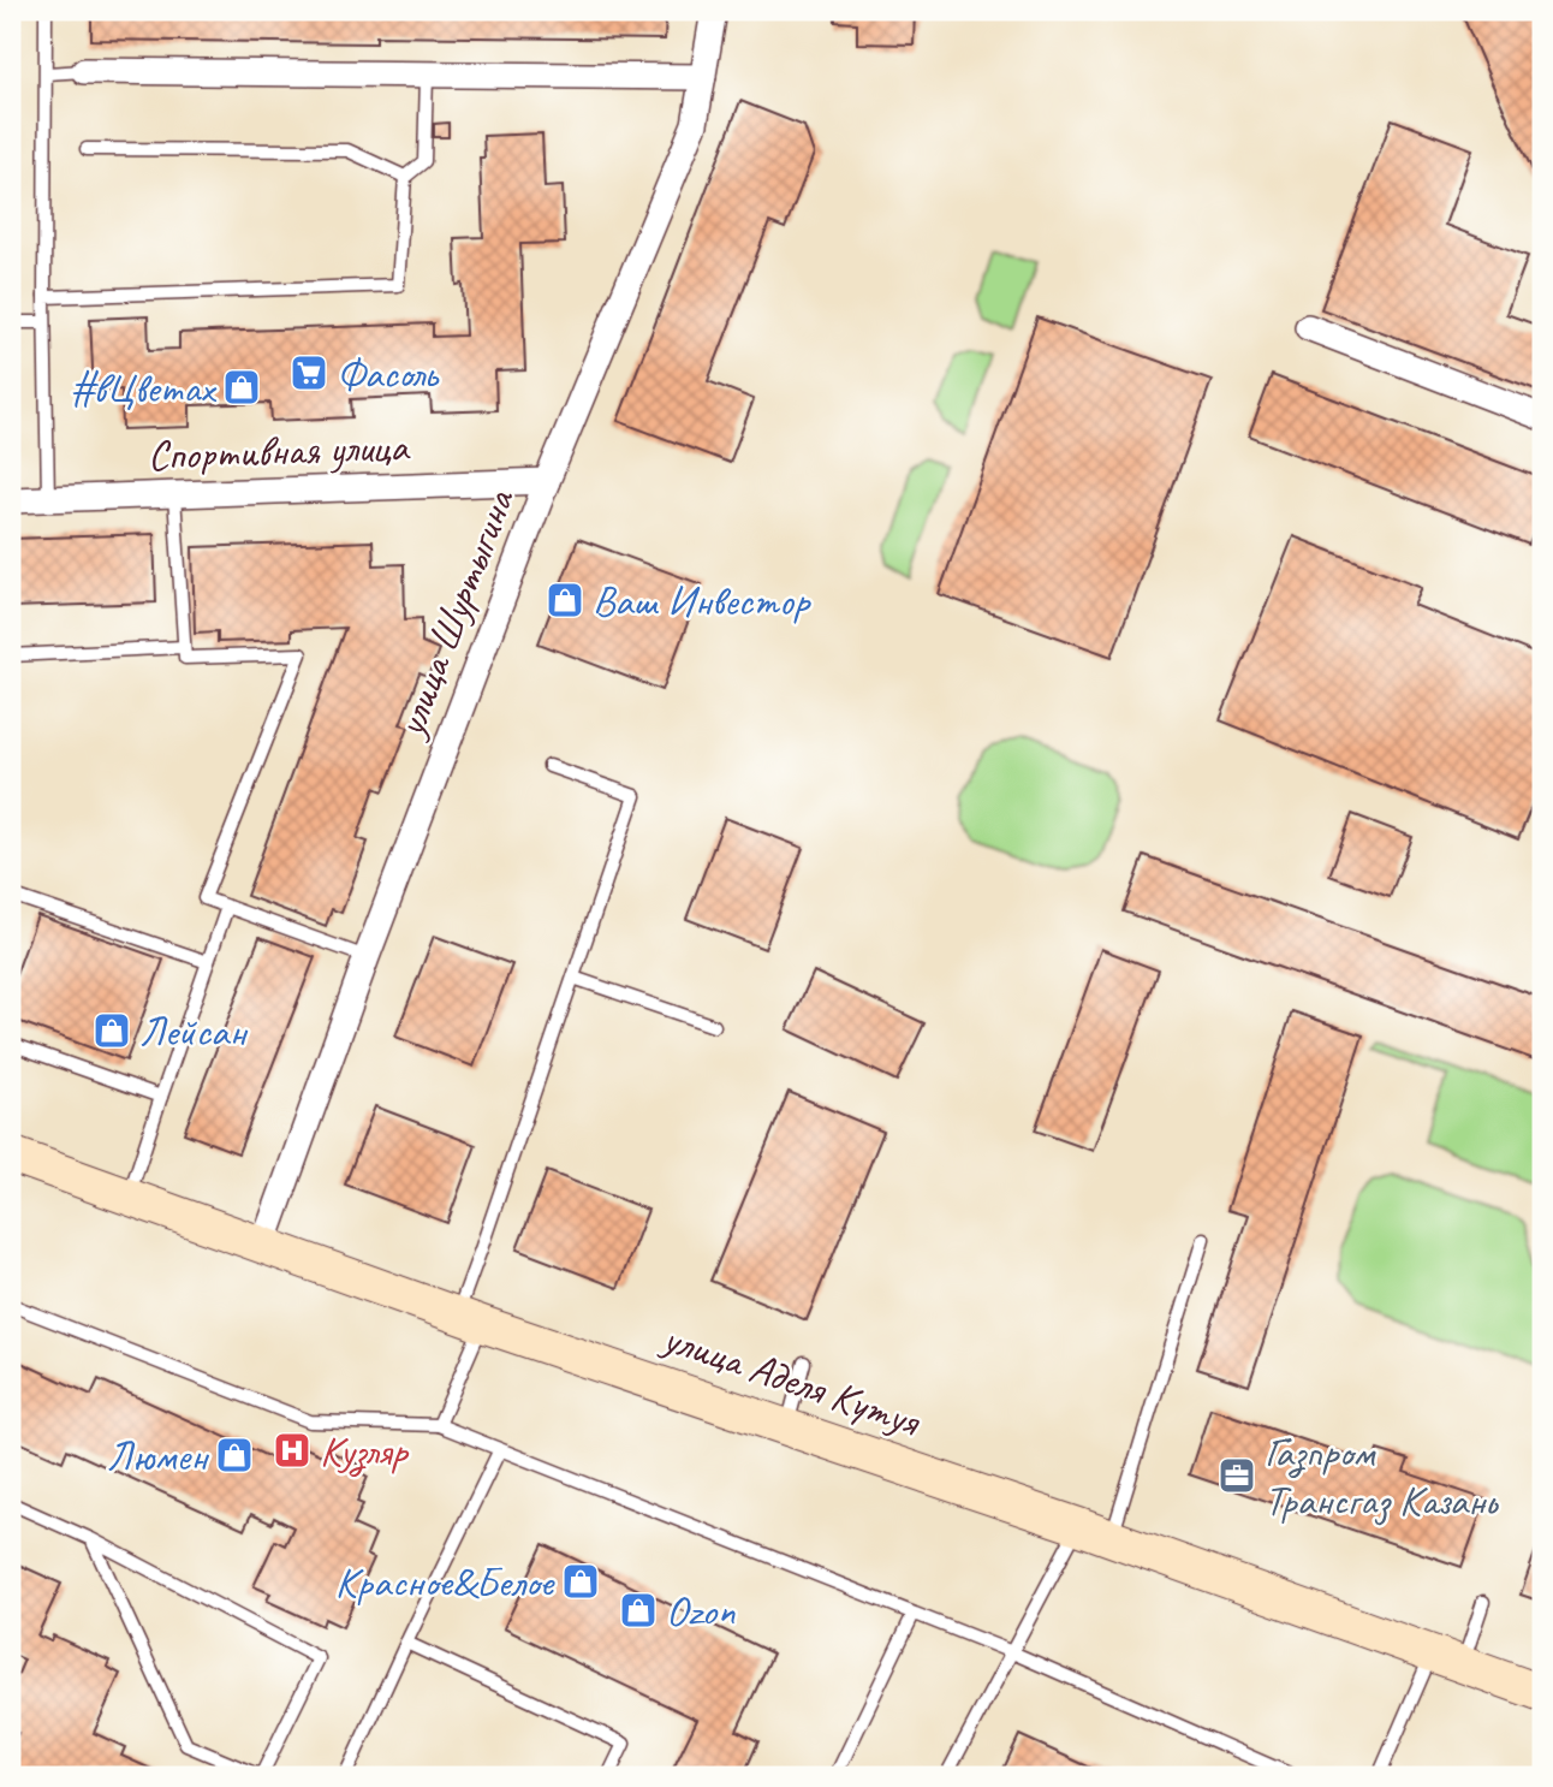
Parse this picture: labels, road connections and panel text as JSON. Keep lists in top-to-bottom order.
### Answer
{
  "streets": {
    "main road": ["улица Аделя Кутуя"],
    "street": ["Спортивная улица", "улица Шуртыгина"]
  },
  "crossings": [
    ["Спортивная улица", "улица Шуртыгина"],
    ["улица Шуртыгина", "улица Аделя Кутуя"]
  ],
  "places": {
    "supermarket": ["Фасоль"],
    "shop": [
      "#вЦветах",
      "Ваш Инвестор",
      "Лейсан",
      "Люмен",
      "Красное&Белое",
      "Ozon"
    ],
    "hospital": ["Кузляр"],
    "office": ["Газпром Трансгаз Казань"]
  }
}
